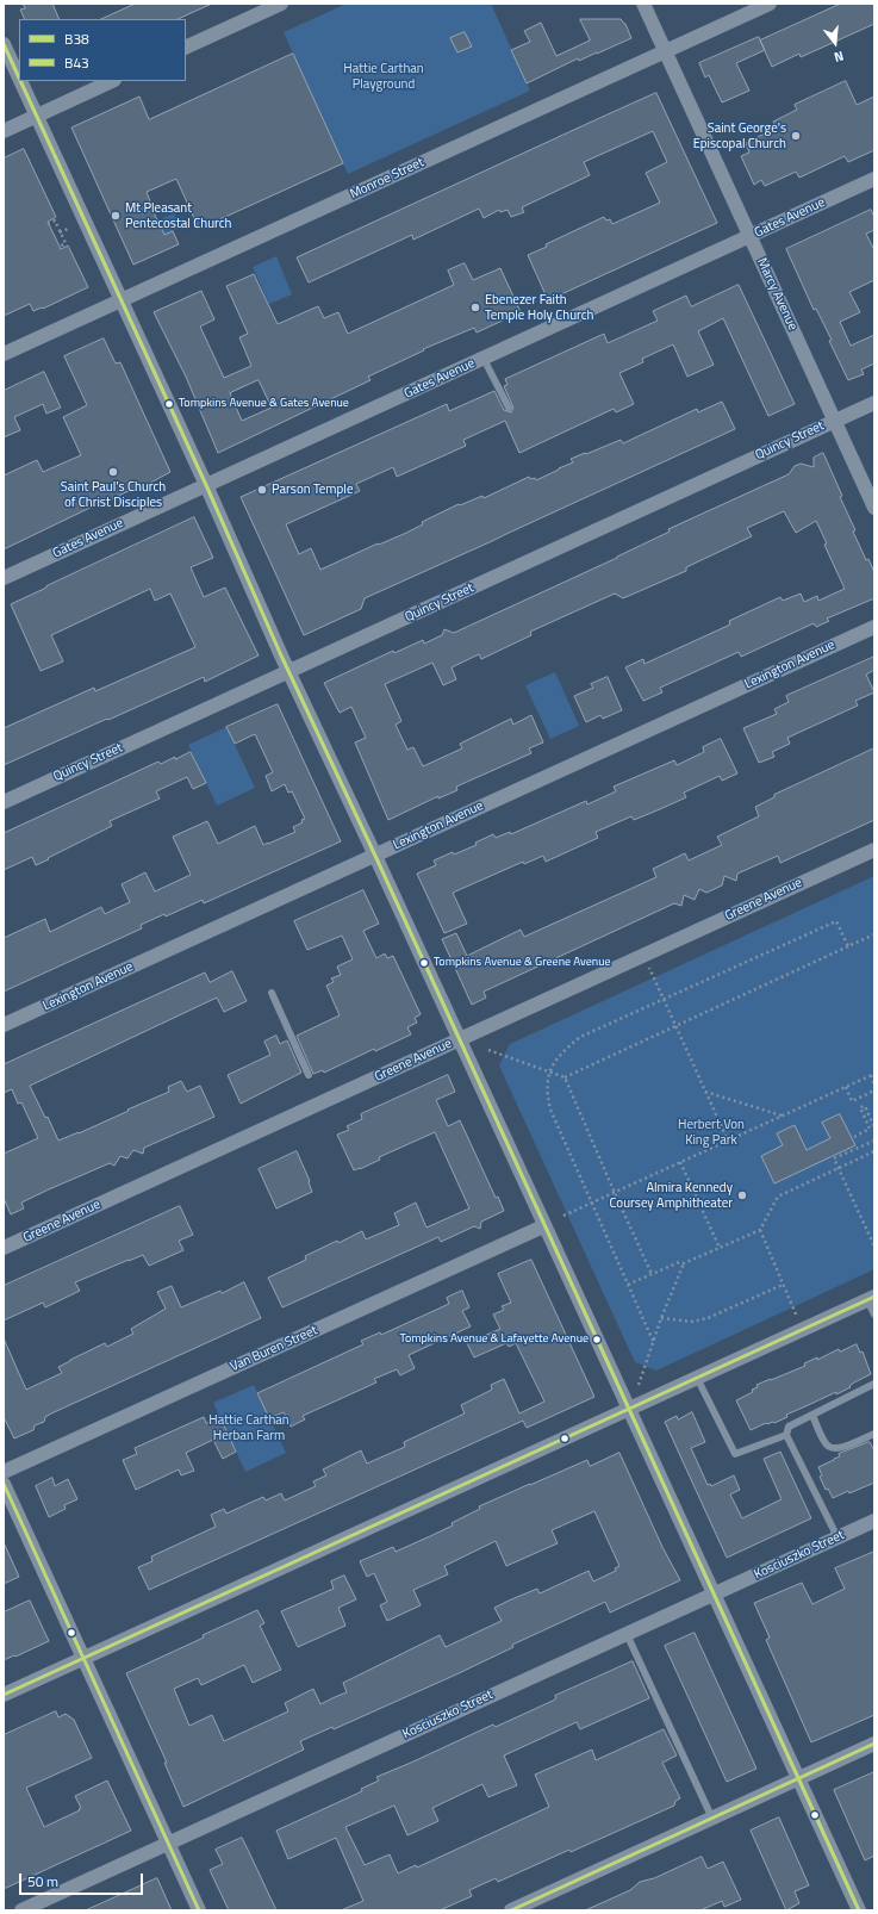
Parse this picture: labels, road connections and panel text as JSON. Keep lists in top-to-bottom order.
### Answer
{
  "streets": {
    "street": [
      "Monroe Street",
      "Gates Avenue",
      "Marcy Avenue",
      "Quincy Street",
      "Lexington Avenue",
      "Greene Avenue",
      "Van Buren Street",
      "Kosciuszko Street"
    ]
  },
  "crossings": [
    ["Monroe Street", "Marcy Avenue"],
    ["Gates Avenue", "Marcy Avenue"],
    ["Marcy Avenue", "Quincy Street"]
  ],
  "parks": ["Hattie Carthan Playground", "Herbert Von King Park", "Hattie Carthan Herban Farm"],
  "places": [
    "Saint George's Episcopal Church",
    "Mt Pleasant Pentecostal Church",
    "Ebenezer Faith Temple Holy Church",
    "Tompkins Avenue & Gates Avenue",
    "Saint Paul's Church of Christ Disciples",
    "Parson Temple",
    "Tompkins Avenue & Greene Avenue",
    "Almira Kennedy Coursey Amphitheater",
    "Tompkins Avenue & Lafayette Avenue"
  ],
  "lines": ["transit line B43", "transit line B38"],
  "legend": ["B38", "B43"],
  "scale_bar": "50 m",
  "north": "bottom"
}
